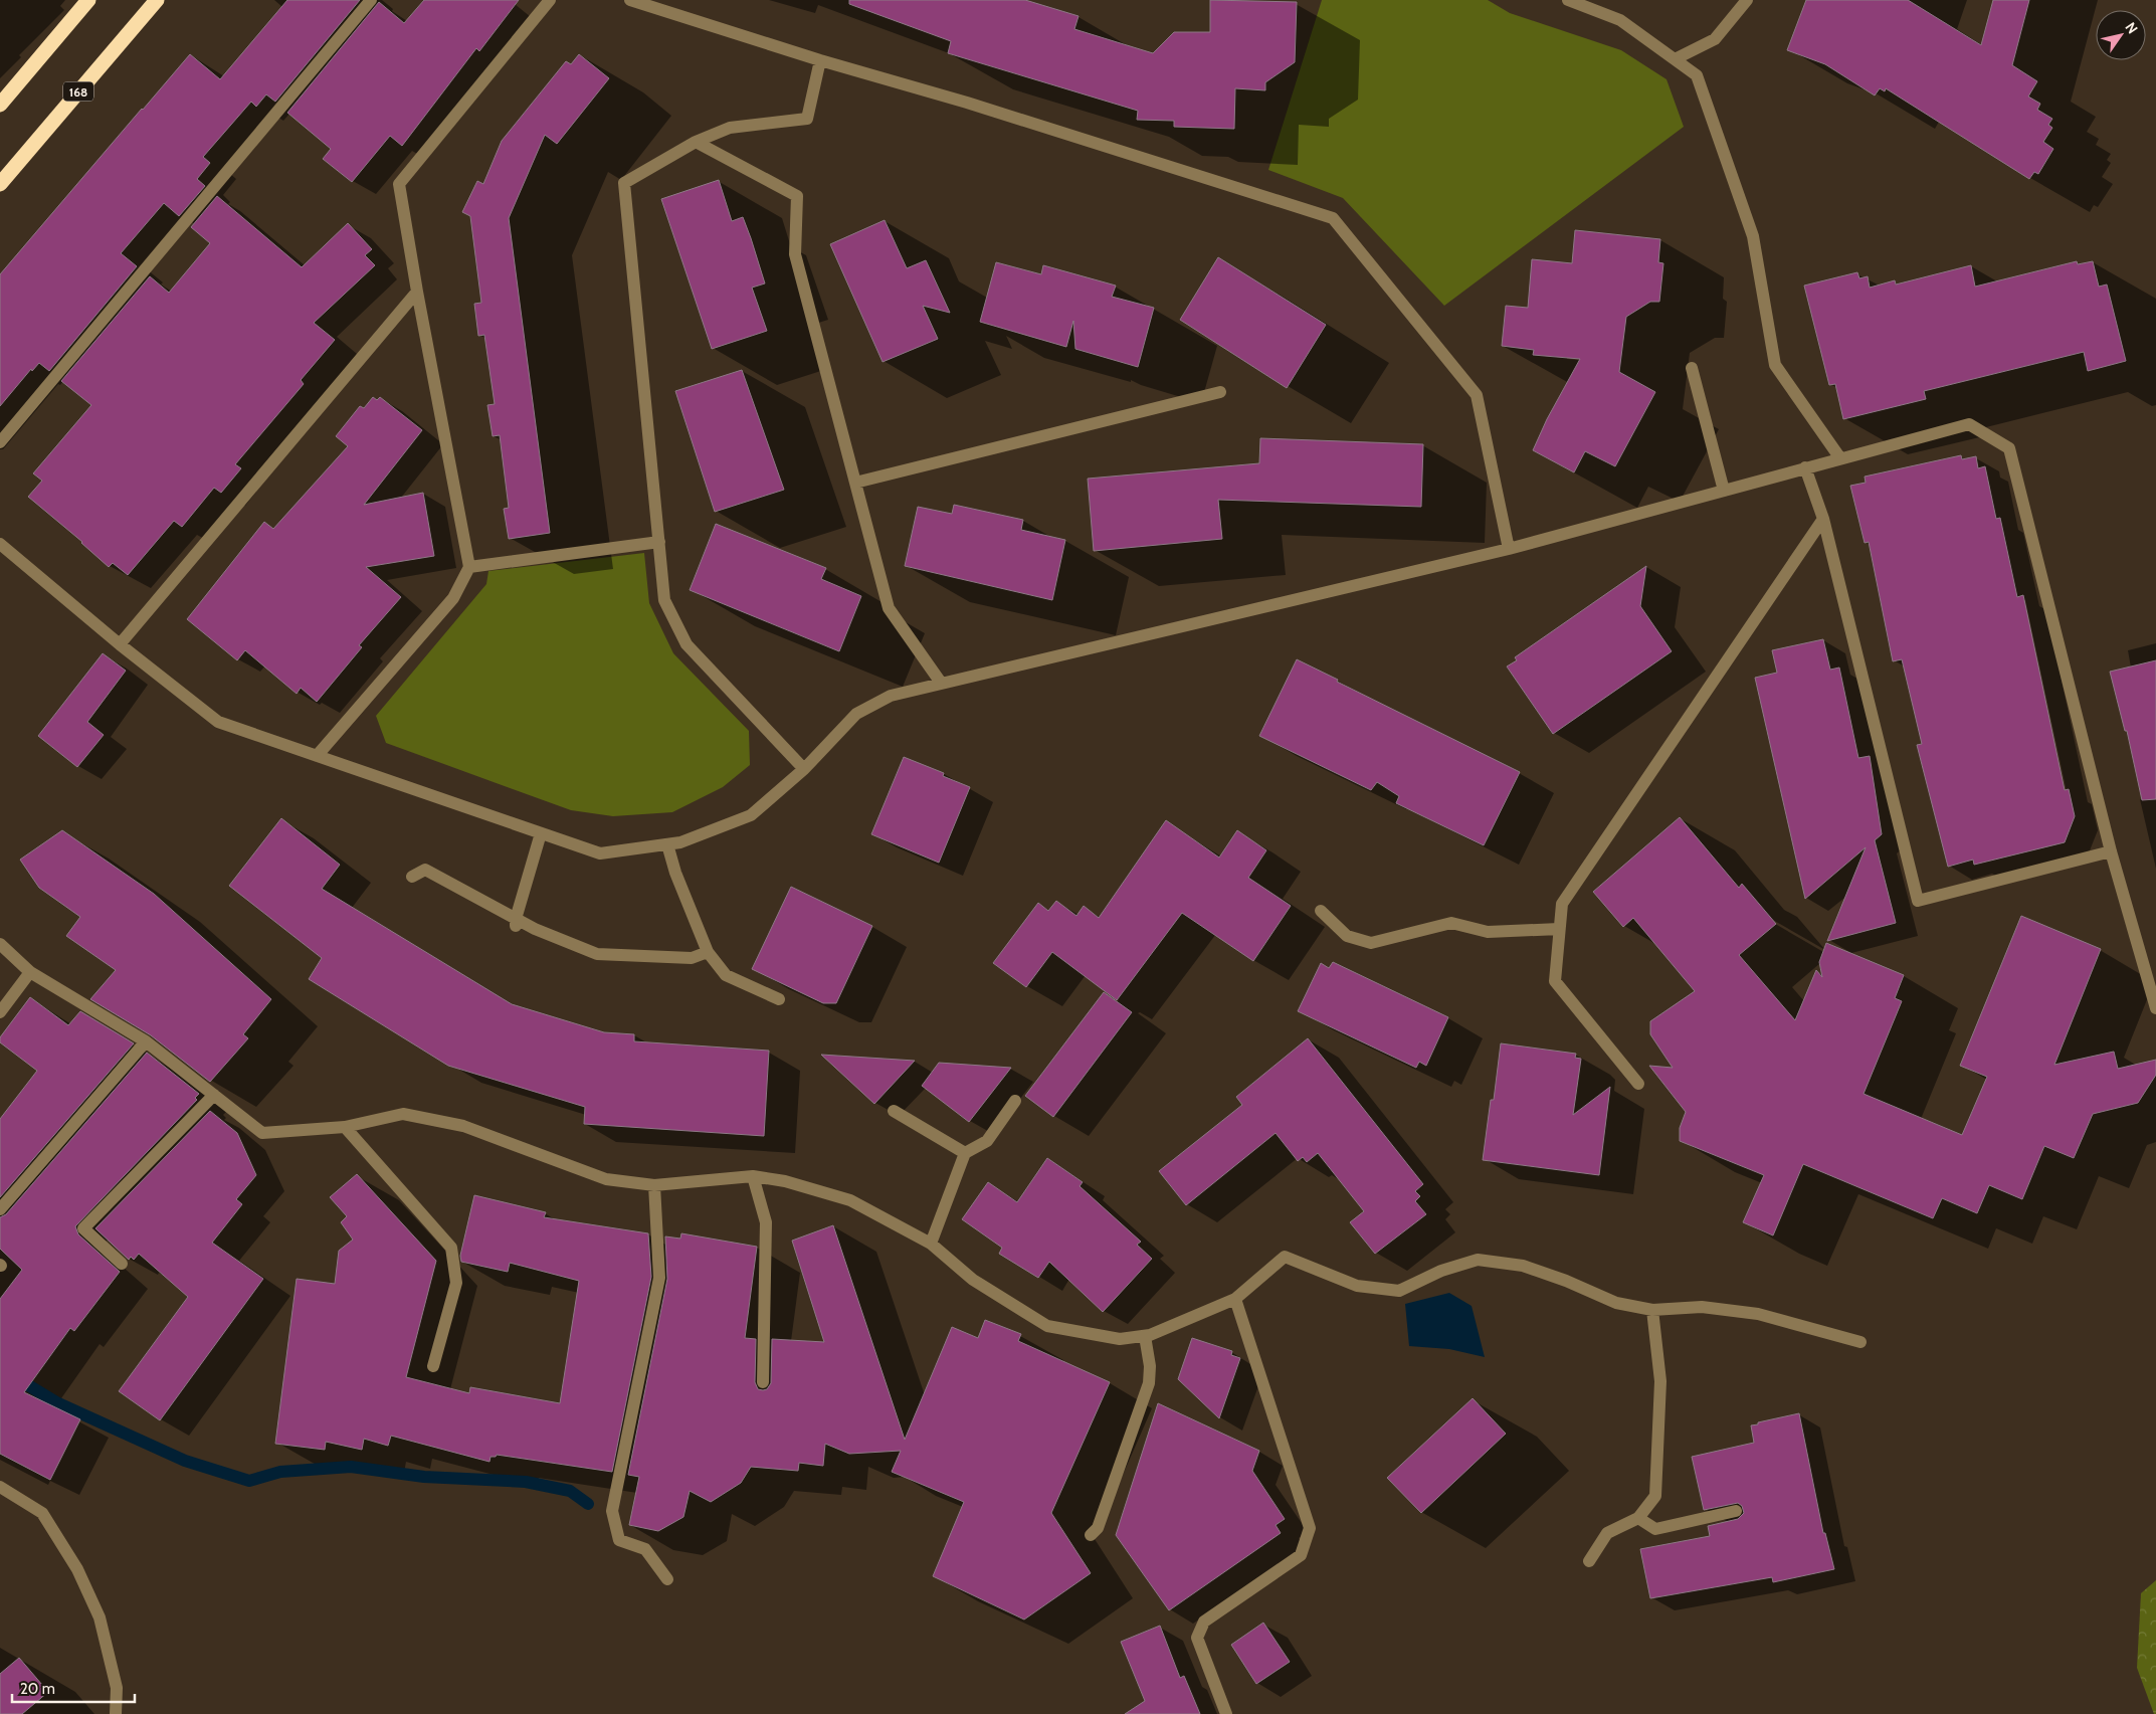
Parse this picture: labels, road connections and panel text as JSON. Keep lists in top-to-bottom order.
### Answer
{
  "streets": {
    "highway": ["168"]
  },
  "scale_bar": "20 m",
  "north": "top right"
}
